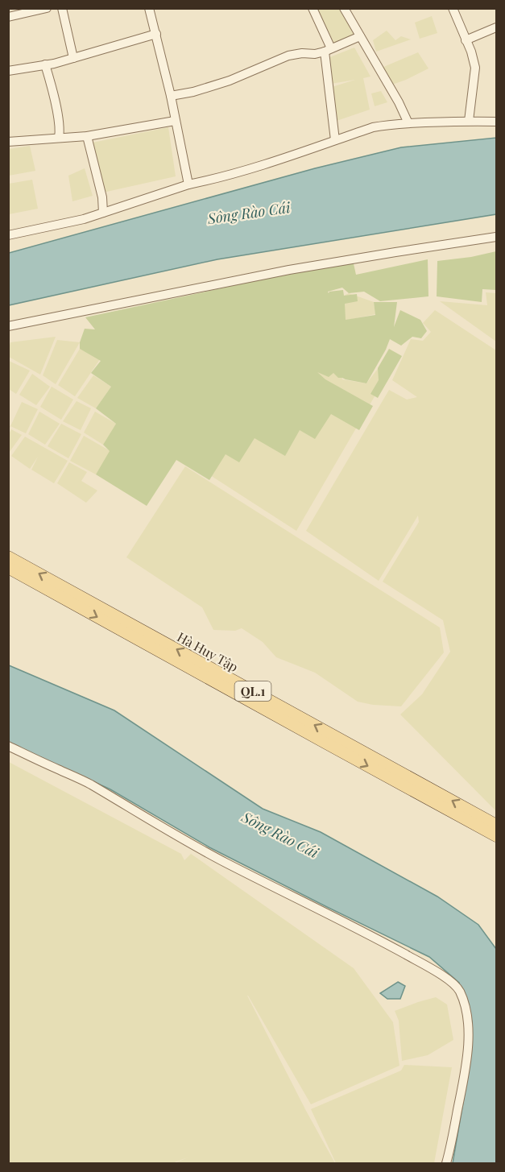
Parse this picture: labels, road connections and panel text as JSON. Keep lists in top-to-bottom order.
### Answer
{
  "streets": {
    "main road": ["Hà Huy Tập", "QL.1"]
  },
  "water": ["Sông Rào Cái"]
}
